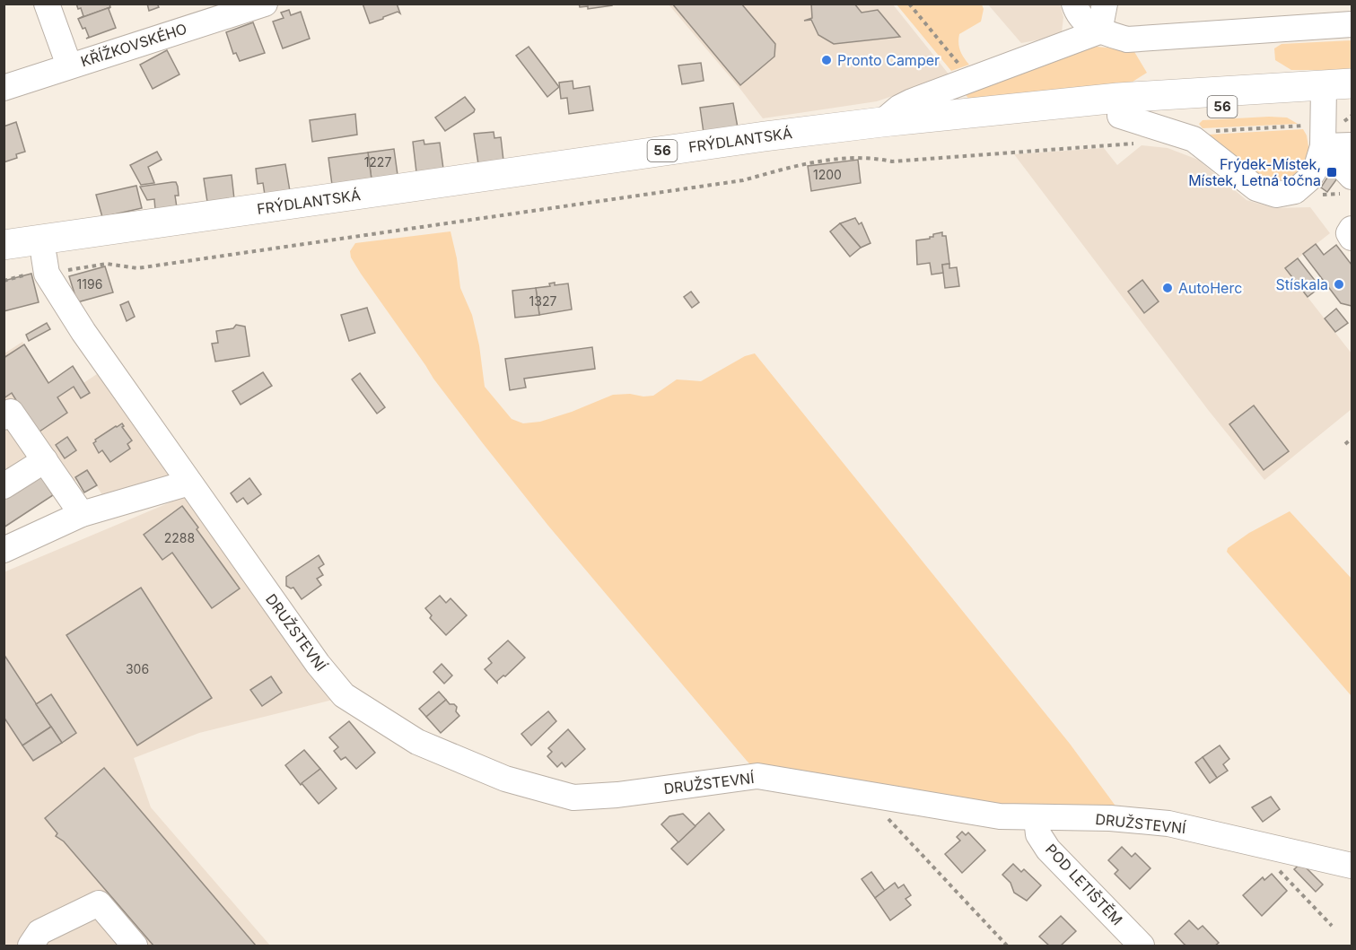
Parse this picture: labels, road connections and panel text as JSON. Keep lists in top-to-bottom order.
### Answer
{
  "streets": {
    "main road": ["56", "FRÝDLANTSKÁ"],
    "street": ["KŘÍŽKOVSKÉHO", "DRUŽSTEVNÍ", "POD LETIŠTĚM"]
  },
  "crossings": [
    ["FRÝDLANTSKÁ", "DRUŽSTEVNÍ"],
    ["DRUŽSTEVNÍ", "POD LETIŠTĚM"]
  ],
  "places": {
    "other": ["Pronto Camper", "Stískala", "AutoHerc"],
    "transit": ["Frýdek-Místek, Místek, Letná točna"]
  },
  "house_numbers": [
    "1227",
    "1200",
    "1196",
    "1327",
    "2288",
    "306"
  ]
}
